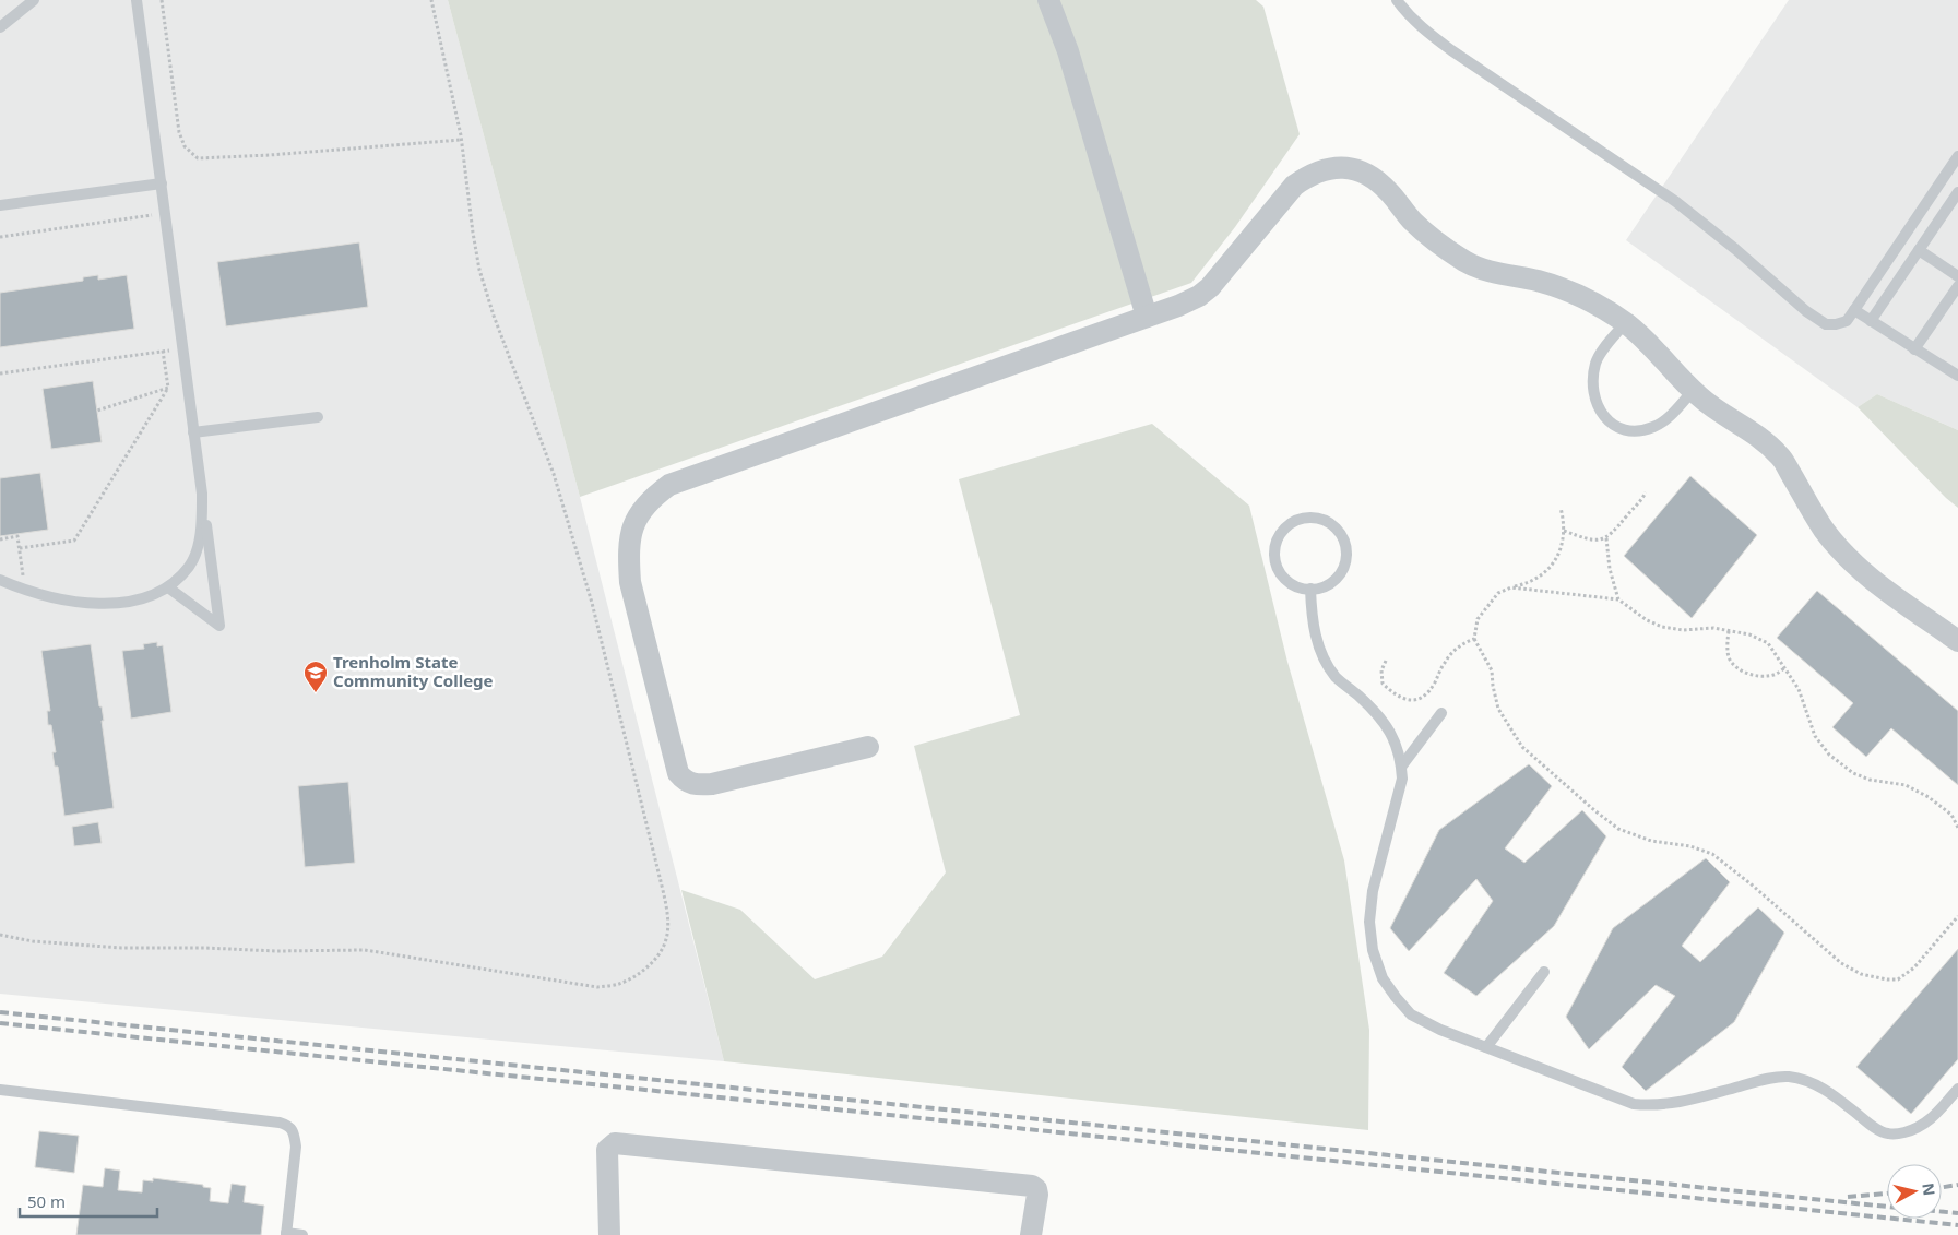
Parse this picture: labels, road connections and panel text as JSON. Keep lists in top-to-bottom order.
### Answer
{
  "places": {
    "school or university": ["Trenholm State Community College"]
  },
  "scale_bar": "50 m",
  "north": "right"
}
